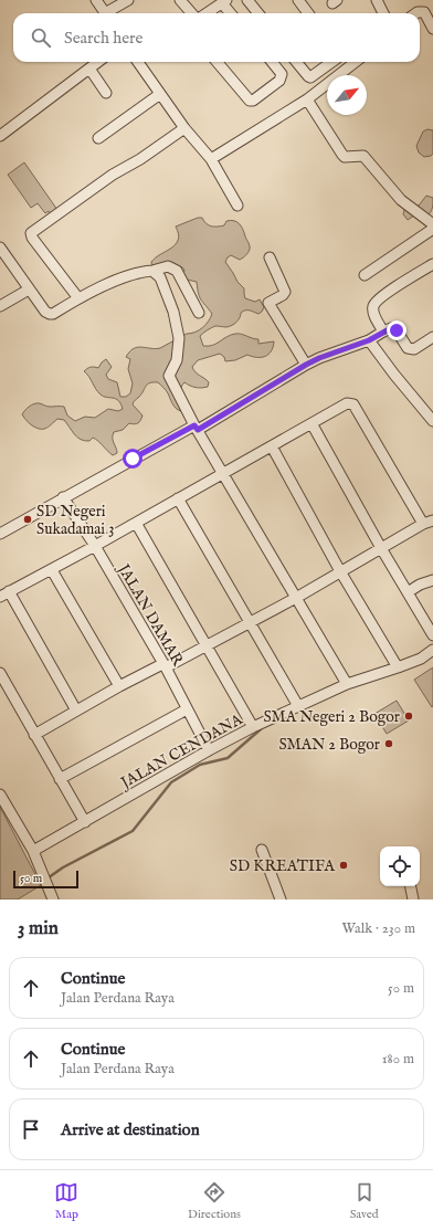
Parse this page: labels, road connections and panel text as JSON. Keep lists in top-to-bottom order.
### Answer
{
  "streets": {
    "street": ["JALAN DAMAR", "JALAN CENDANA"]
  },
  "crossings": [
    ["JALAN DAMAR", "JALAN CENDANA"]
  ],
  "places": [
    "SD Negeri Sukadamai 3",
    "SMA Negeri 2 Bogor",
    "SMAN 2 Bogor",
    "SD KREATIFA"
  ],
  "scale_bar": "50 m",
  "north": "top right",
  "page": {
    "search": "Search here",
    "scale": "50 m",
    "heading": ["3 min", "Walk · 230 m"],
    "list": [
      ["Continue", "Jalan Perdana Raya", "50 m"],
      ["Continue", "Jalan Perdana Raya", "180 m"],
      "Arrive at destination"
    ],
    "nav": ["Map", "Directions", "Saved"]
  }
}
